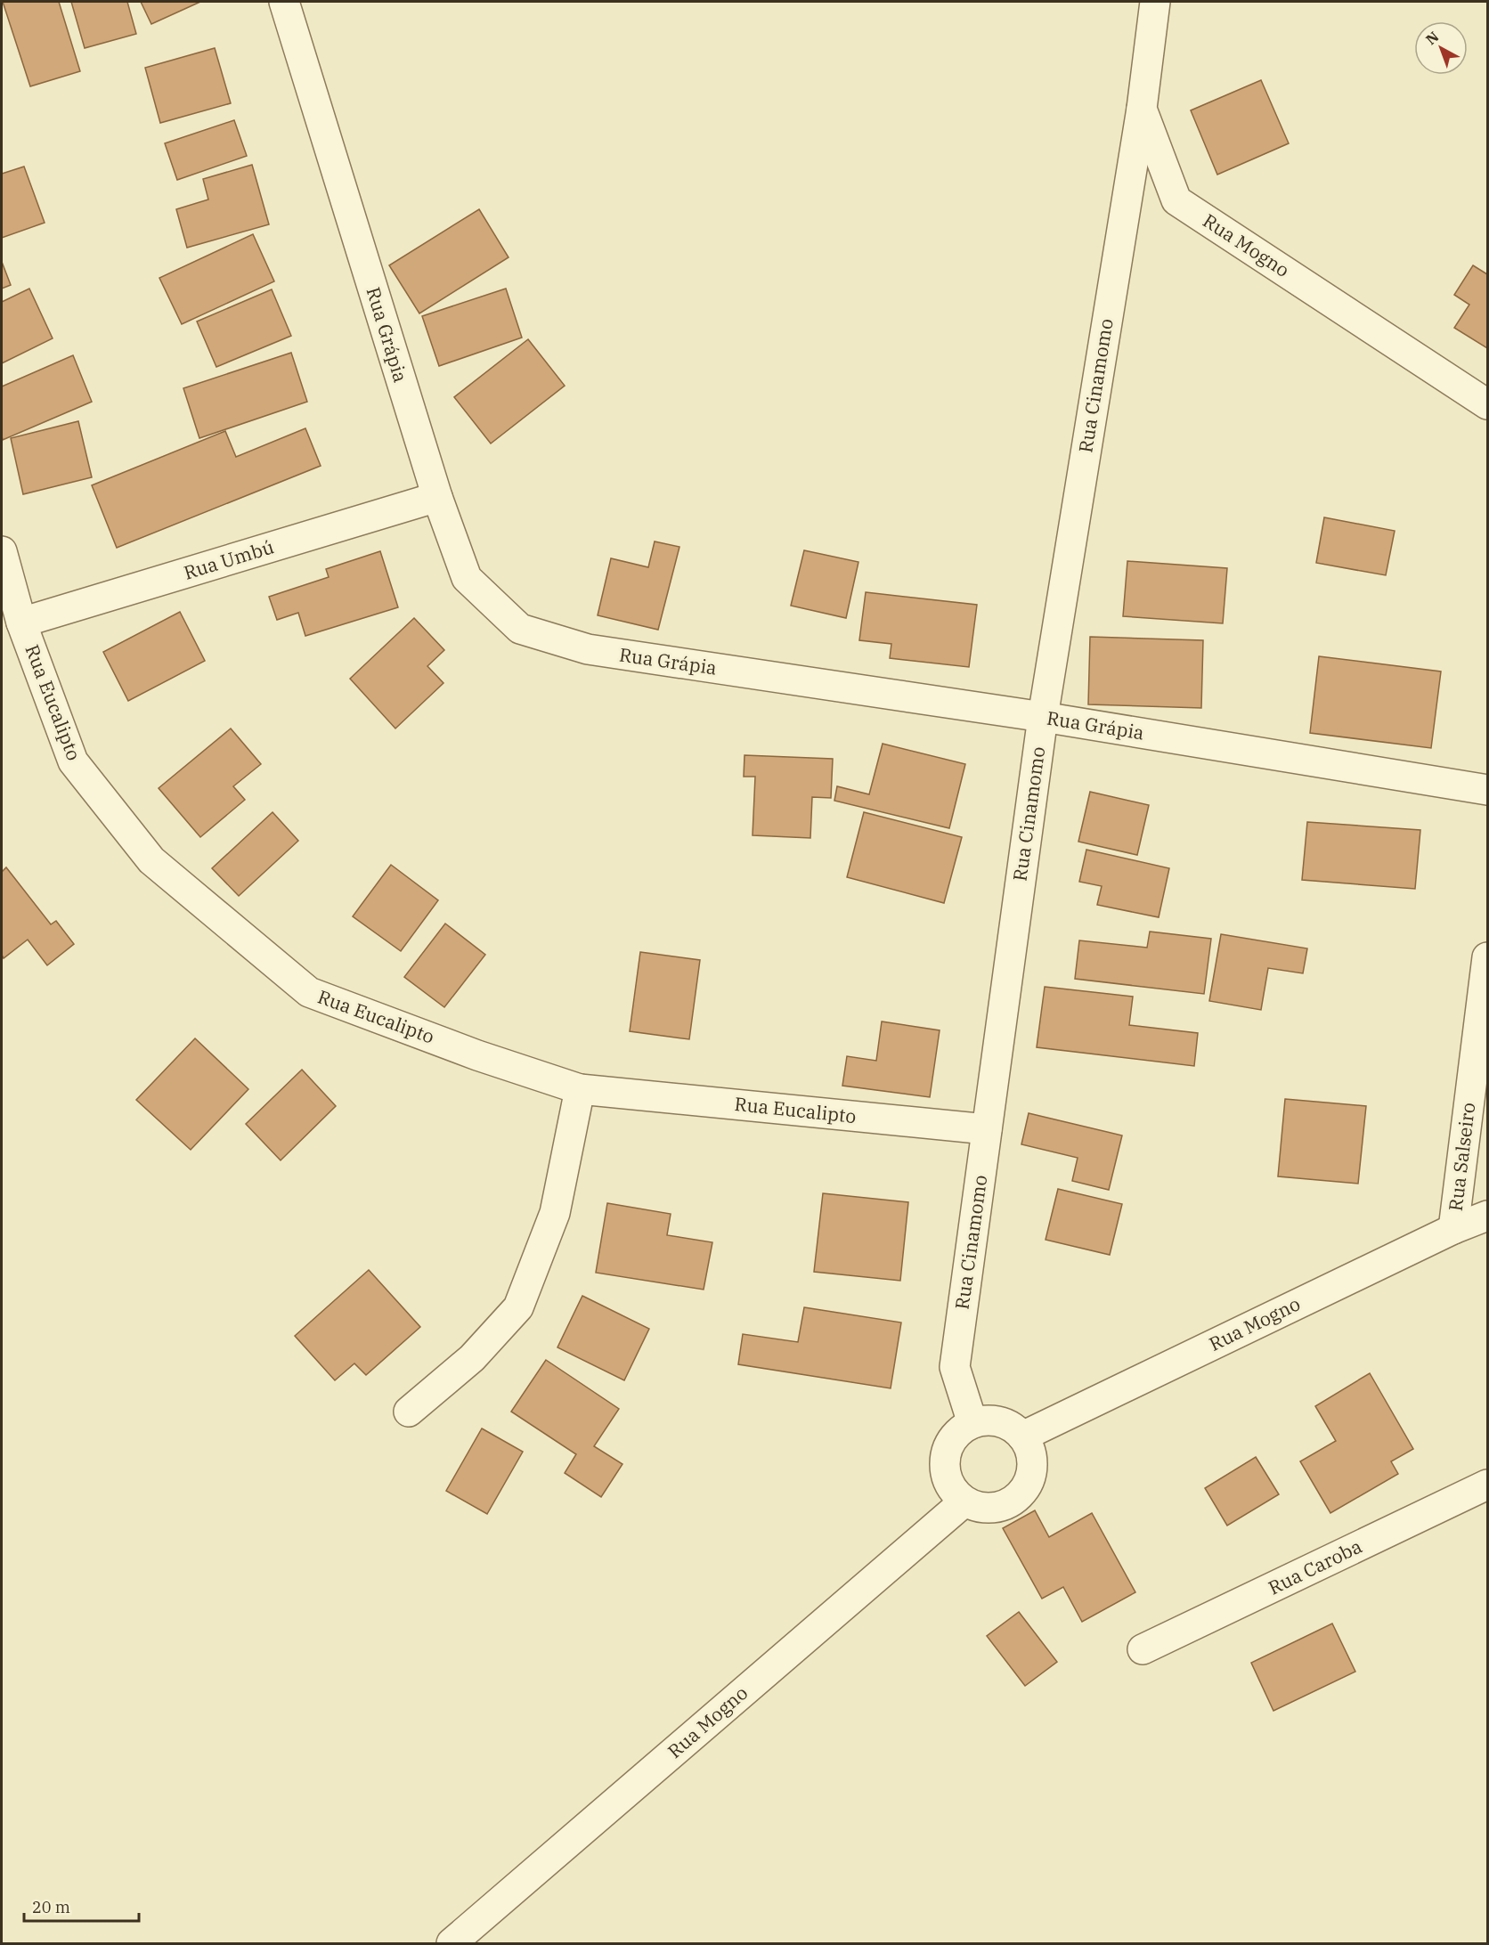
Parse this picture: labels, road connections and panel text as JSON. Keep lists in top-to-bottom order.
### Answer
{
  "streets": {
    "street": [
      "Rua Mogno",
      "Rua Grápia",
      "Rua Cinamomo",
      "Rua Umbú",
      "Rua Eucalipto",
      "Rua Salseiro",
      "Rua Caroba"
    ]
  },
  "crossings": [
    ["Rua Mogno", "Rua Cinamomo"],
    ["Rua Mogno", "Rua Salseiro"],
    ["Rua Grápia", "Rua Cinamomo"],
    ["Rua Grápia", "Rua Umbú"],
    ["Rua Cinamomo", "Rua Eucalipto"],
    ["Rua Umbú", "Rua Eucalipto"]
  ],
  "scale_bar": "20 m",
  "north": "top left"
}
